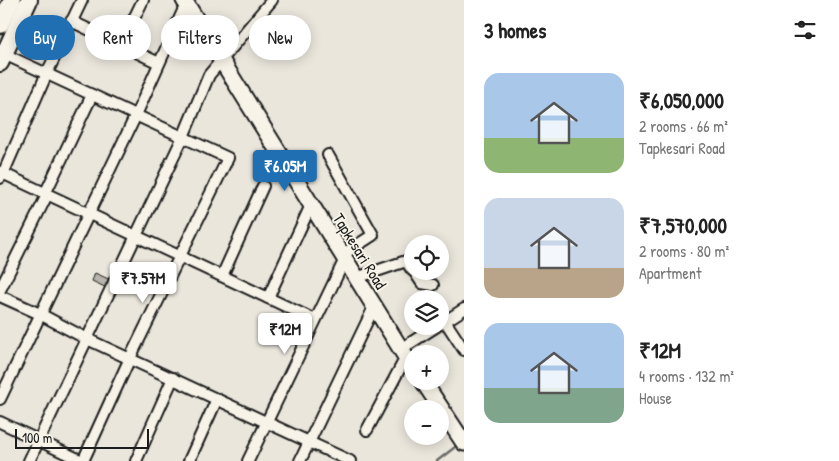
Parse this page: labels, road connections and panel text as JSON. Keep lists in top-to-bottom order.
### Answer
{
  "streets": {
    "street": ["Tapkesari Road"]
  },
  "scale_bar": "100 m",
  "page": {
    "heading": "3 homes",
    "chip": [
      "Buy",
      "Rent",
      "Filters",
      "New"
    ],
    "list": [
      {
        "name": "₹6,050,000",
        "note": "2 rooms · 66 m² · Tapkesari Road"
      },
      {
        "name": "₹7,570,000",
        "note": "2 rooms · 80 m² · Apartment"
      },
      {
        "name": "₹12M",
        "note": "4 rooms · 132 m² · House"
      }
    ],
    "price": ["₹6.05M", "₹7.57M", "₹12M"],
    "map_buttons": ["+", "−"],
    "scale": "100 m"
  }
}
